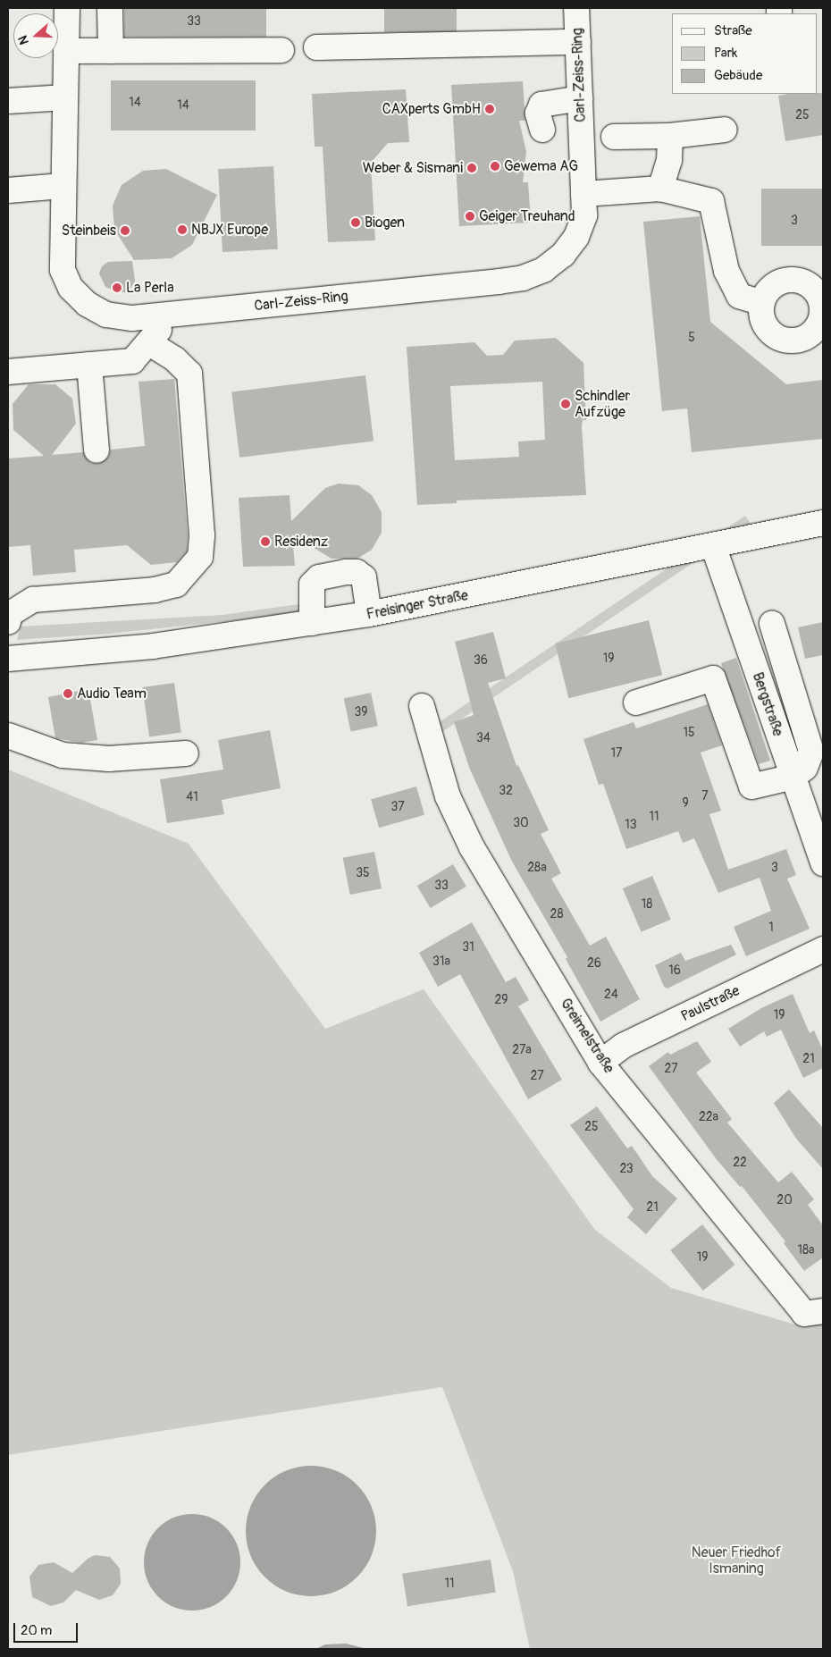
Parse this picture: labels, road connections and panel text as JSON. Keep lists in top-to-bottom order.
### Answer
{
  "streets": {
    "street": [
      "Carl-Zeiss-Ring",
      "Freisinger Straße",
      "Bergstraße",
      "Paulstraße",
      "Greimelstraße"
    ]
  },
  "crossings": [
    ["Freisinger Straße", "Bergstraße"],
    ["Paulstraße", "Greimelstraße"]
  ],
  "parks": ["Neuer Friedhof Ismaning"],
  "places": [
    "CAXperts GmbH",
    "Gewema AG",
    "Weber & Sismani",
    "Geiger Treuhand",
    "Biogen",
    "NBJX Europe",
    "Steinbeis",
    "La Perla",
    "Schindler Aufzüge",
    "Residenz",
    "Audio Team"
  ],
  "house_numbers": [
    "33",
    "14",
    "14",
    "25",
    "3",
    "5",
    "19",
    "36",
    "39",
    "15",
    "34",
    "17",
    "32",
    "7",
    "41",
    "9",
    "37",
    "11",
    "30",
    "13",
    "28a",
    "3",
    "35",
    "33",
    "18",
    "28",
    "1",
    "31",
    "31a",
    "26",
    "16",
    "24",
    "29",
    "19",
    "27a",
    "21",
    "27",
    "27",
    "22a",
    "25",
    "22",
    "23",
    "20",
    "21",
    "18a",
    "19",
    "11"
  ],
  "legend": ["Straße", "Park", "Gebäude"],
  "scale_bar": "20 m",
  "north": "left"
}
